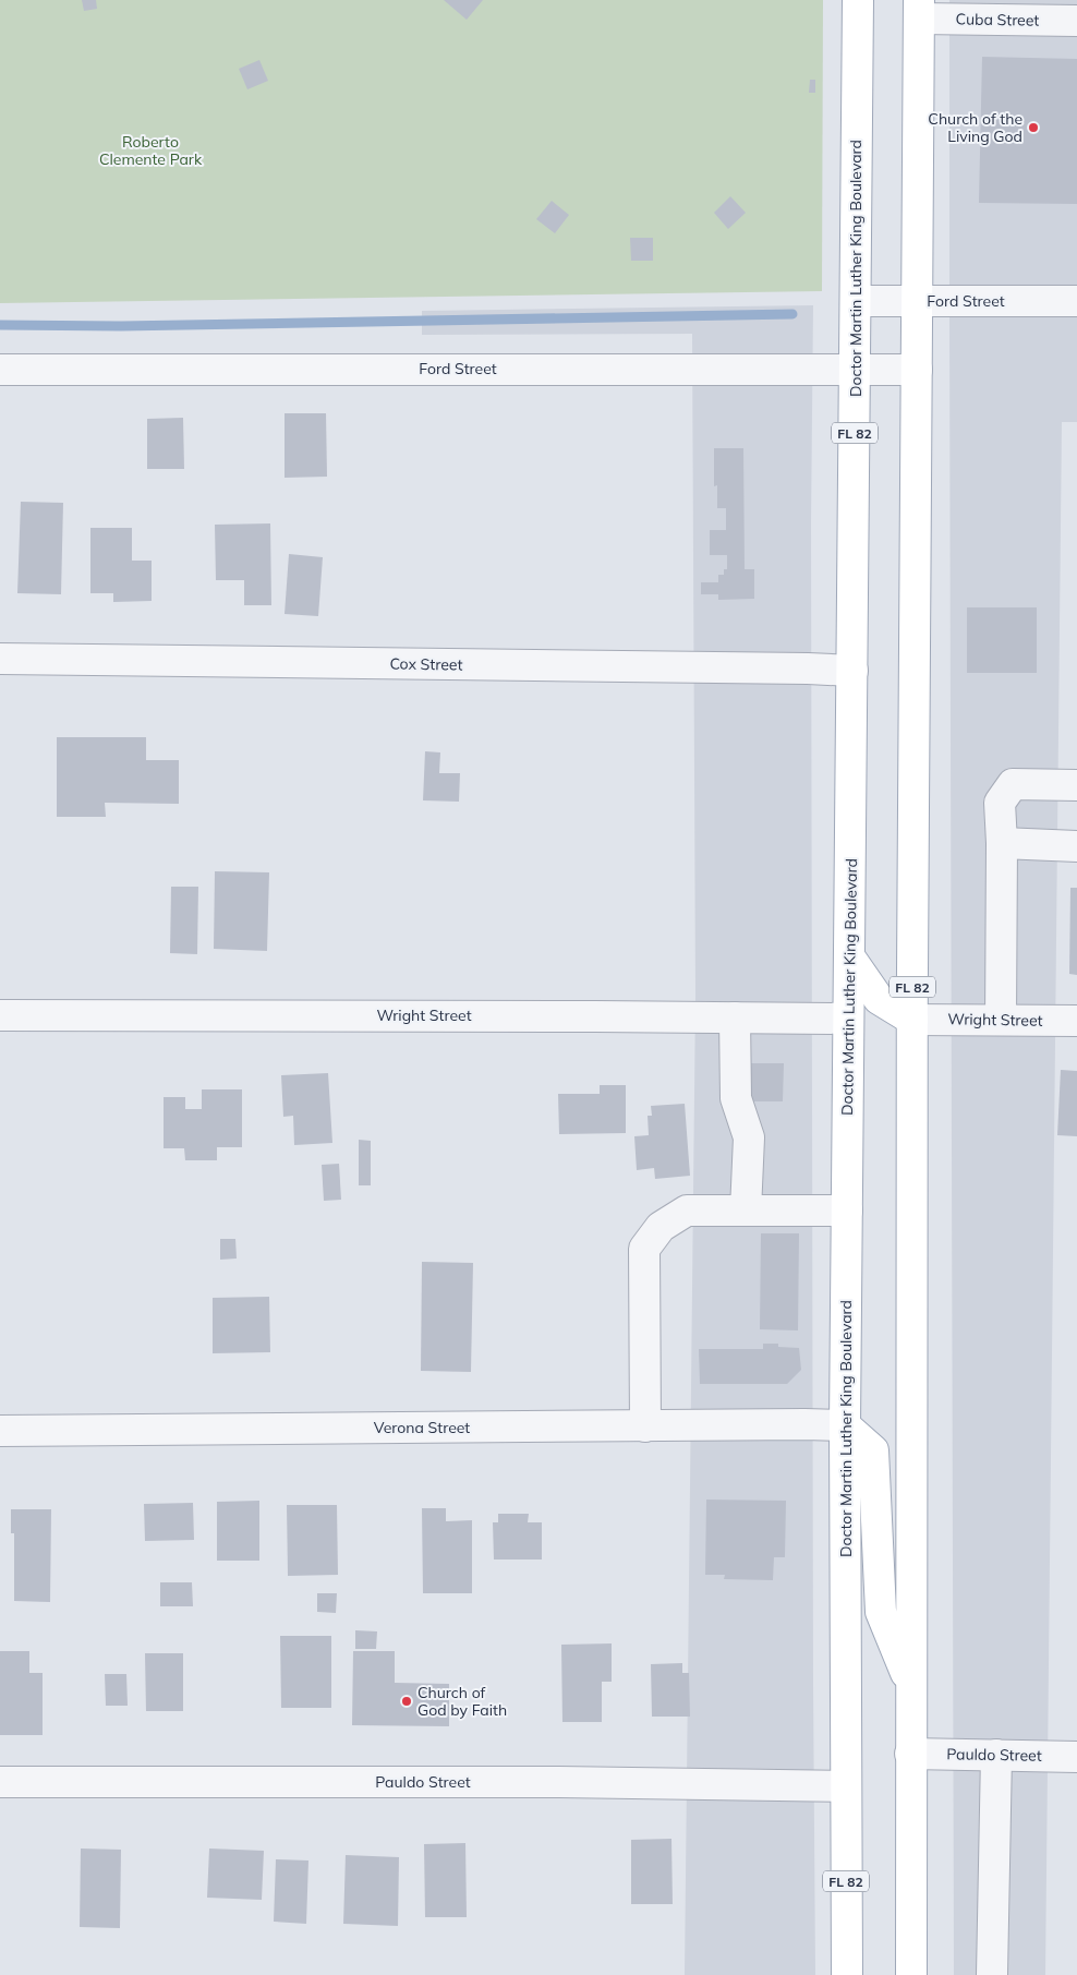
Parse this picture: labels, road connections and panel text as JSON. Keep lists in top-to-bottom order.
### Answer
{
  "streets": {
    "main road": ["Doctor Martin Luther King Boulevard", "FL 82"],
    "street": [
      "Cuba Street",
      "Ford Street",
      "Cox Street",
      "Wright Street",
      "Verona Street",
      "Pauldo Street"
    ]
  },
  "crossings": [
    ["Cuba Street", "FL 82"],
    ["Doctor Martin Luther King Boulevard", "Ford Street"],
    ["Doctor Martin Luther King Boulevard", "Cox Street"],
    ["Doctor Martin Luther King Boulevard", "Wright Street"],
    ["Doctor Martin Luther King Boulevard", "Verona Street"],
    ["Doctor Martin Luther King Boulevard", "Pauldo Street"],
    ["Ford Street", "FL 82"],
    ["FL 82", "Wright Street"],
    ["FL 82", "Pauldo Street"]
  ],
  "parks": ["Roberto Clemente Park"],
  "places": ["Church of the Living God", "Church of God by Faith"]
}
